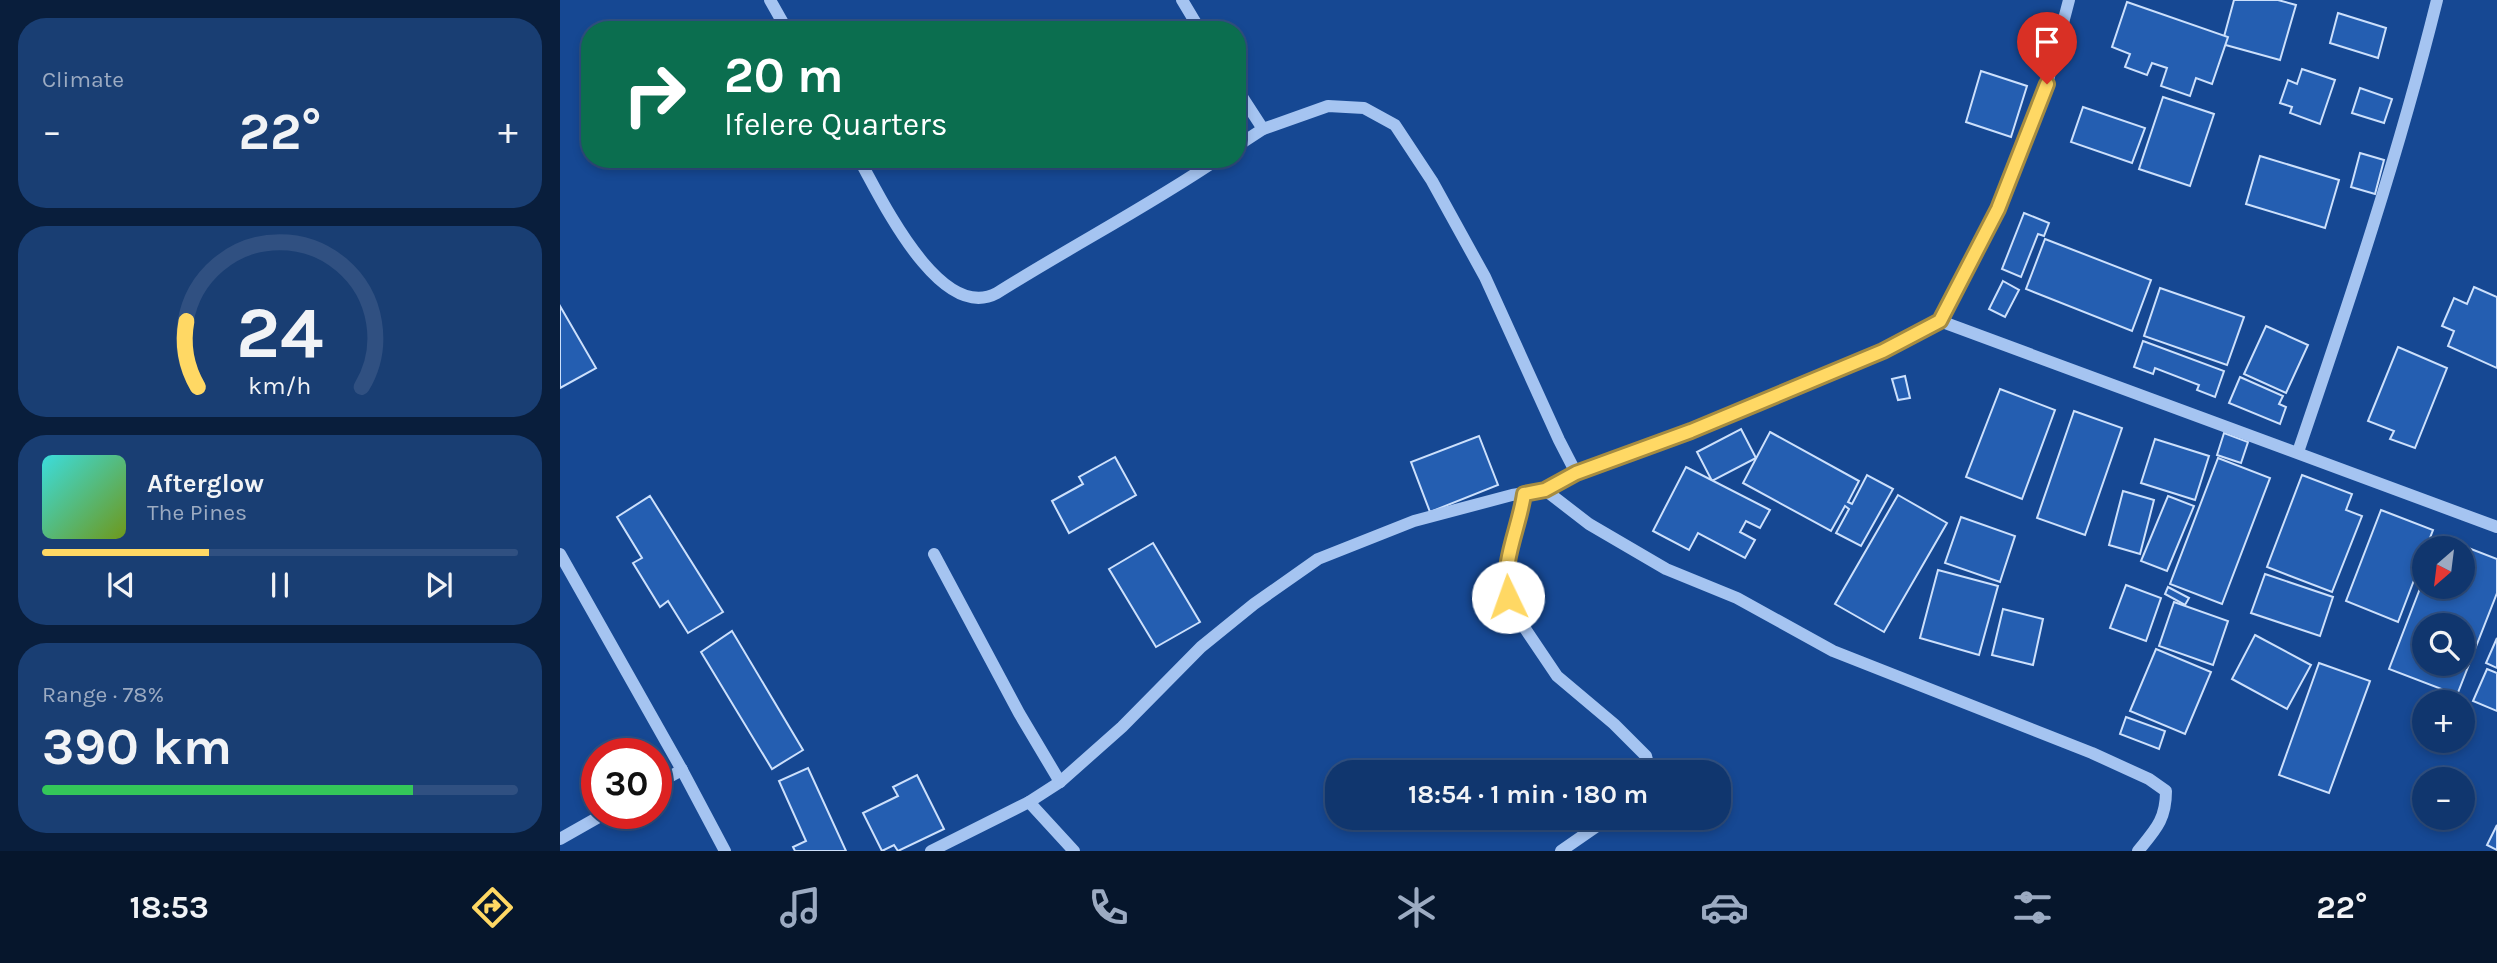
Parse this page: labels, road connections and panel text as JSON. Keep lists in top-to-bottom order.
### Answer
{
  "north": "bottom left",
  "page": {
    "tile": [
      "Climate",
      ["Range · 78%", "390 km"]
    ],
    "turn": ["20 m", "Ifelere Quarters"],
    "heat": ["−", "22°", "+"],
    "song": ["Afterglow", "The Pines"],
    "map_buttons": ["+", "−"],
    "limit": "30",
    "trip": "18:54 · 1 min · 180 m",
    "tabs": ["18:53", "22°"],
    "gauge": ["24", "km/h"]
  }
}
